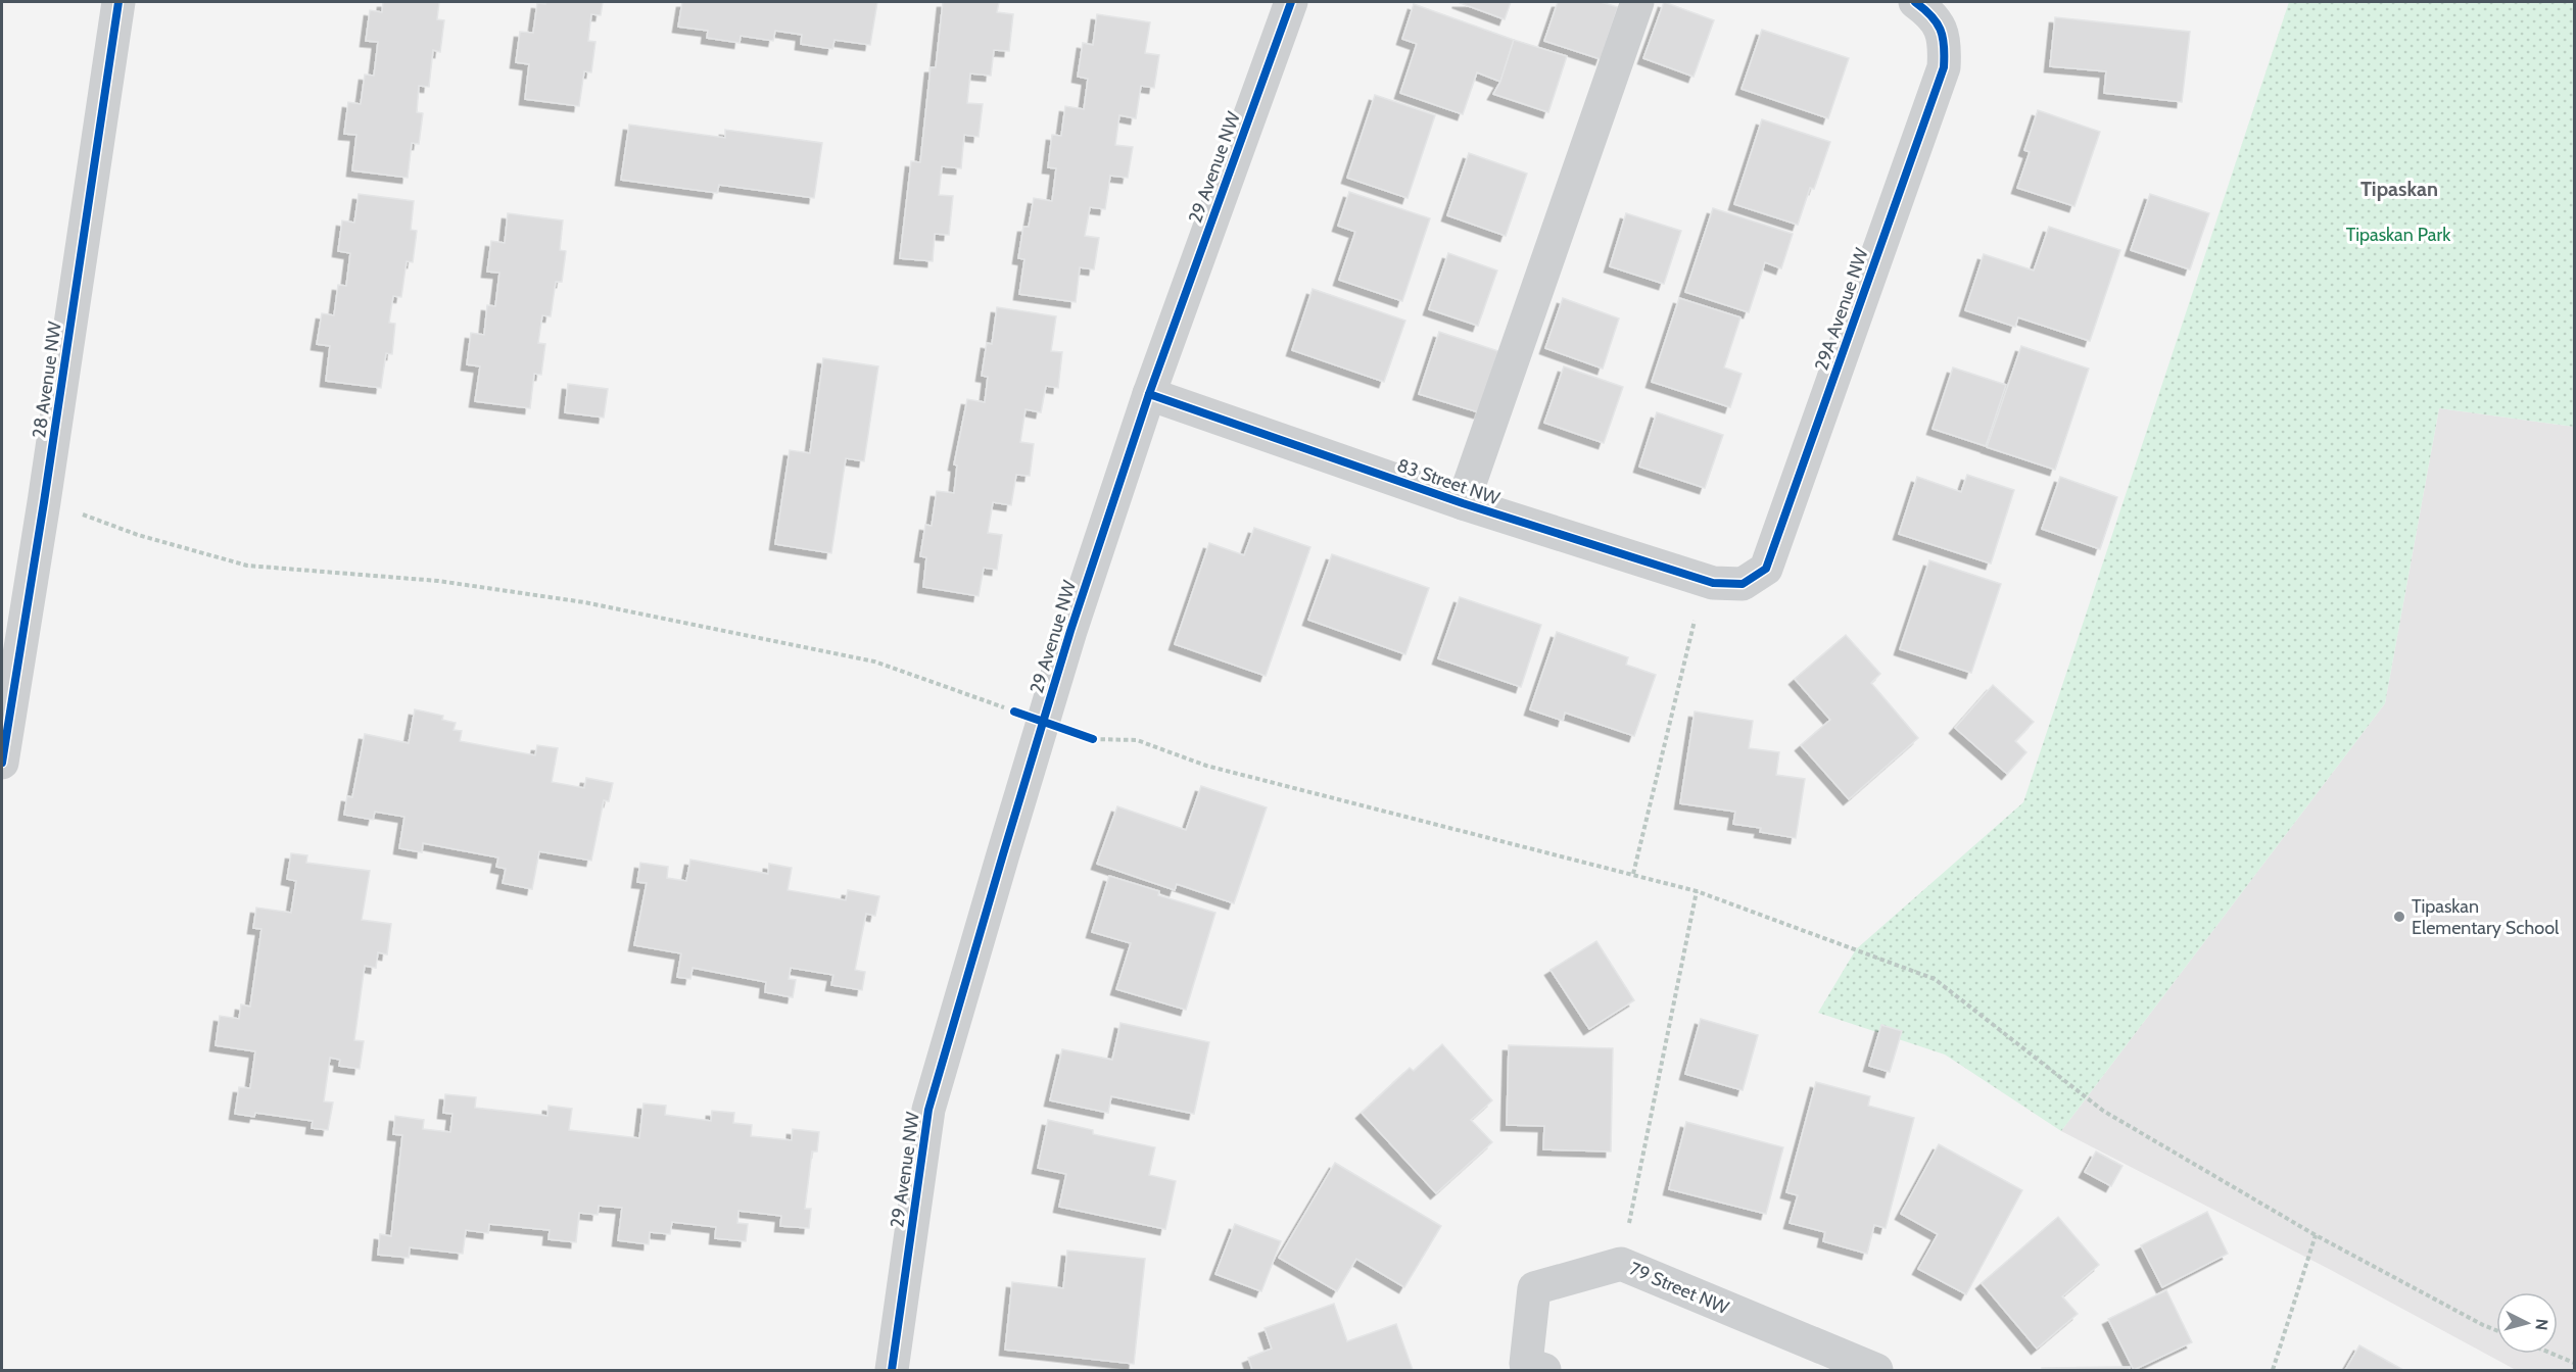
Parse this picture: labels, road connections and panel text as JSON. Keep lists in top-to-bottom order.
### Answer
{
  "streets": {
    "street": [
      "29 Avenue NW",
      "29A Avenue NW",
      "28 Avenue NW",
      "83 Street NW",
      "79 Street NW"
    ]
  },
  "crossings": [
    ["29 Avenue NW", "83 Street NW"],
    ["29A Avenue NW", "83 Street NW"]
  ],
  "districts": ["Tipaskan"],
  "parks": ["Tipaskan Park"],
  "places": ["Tipaskan Elementary School"],
  "north": "right"
}
